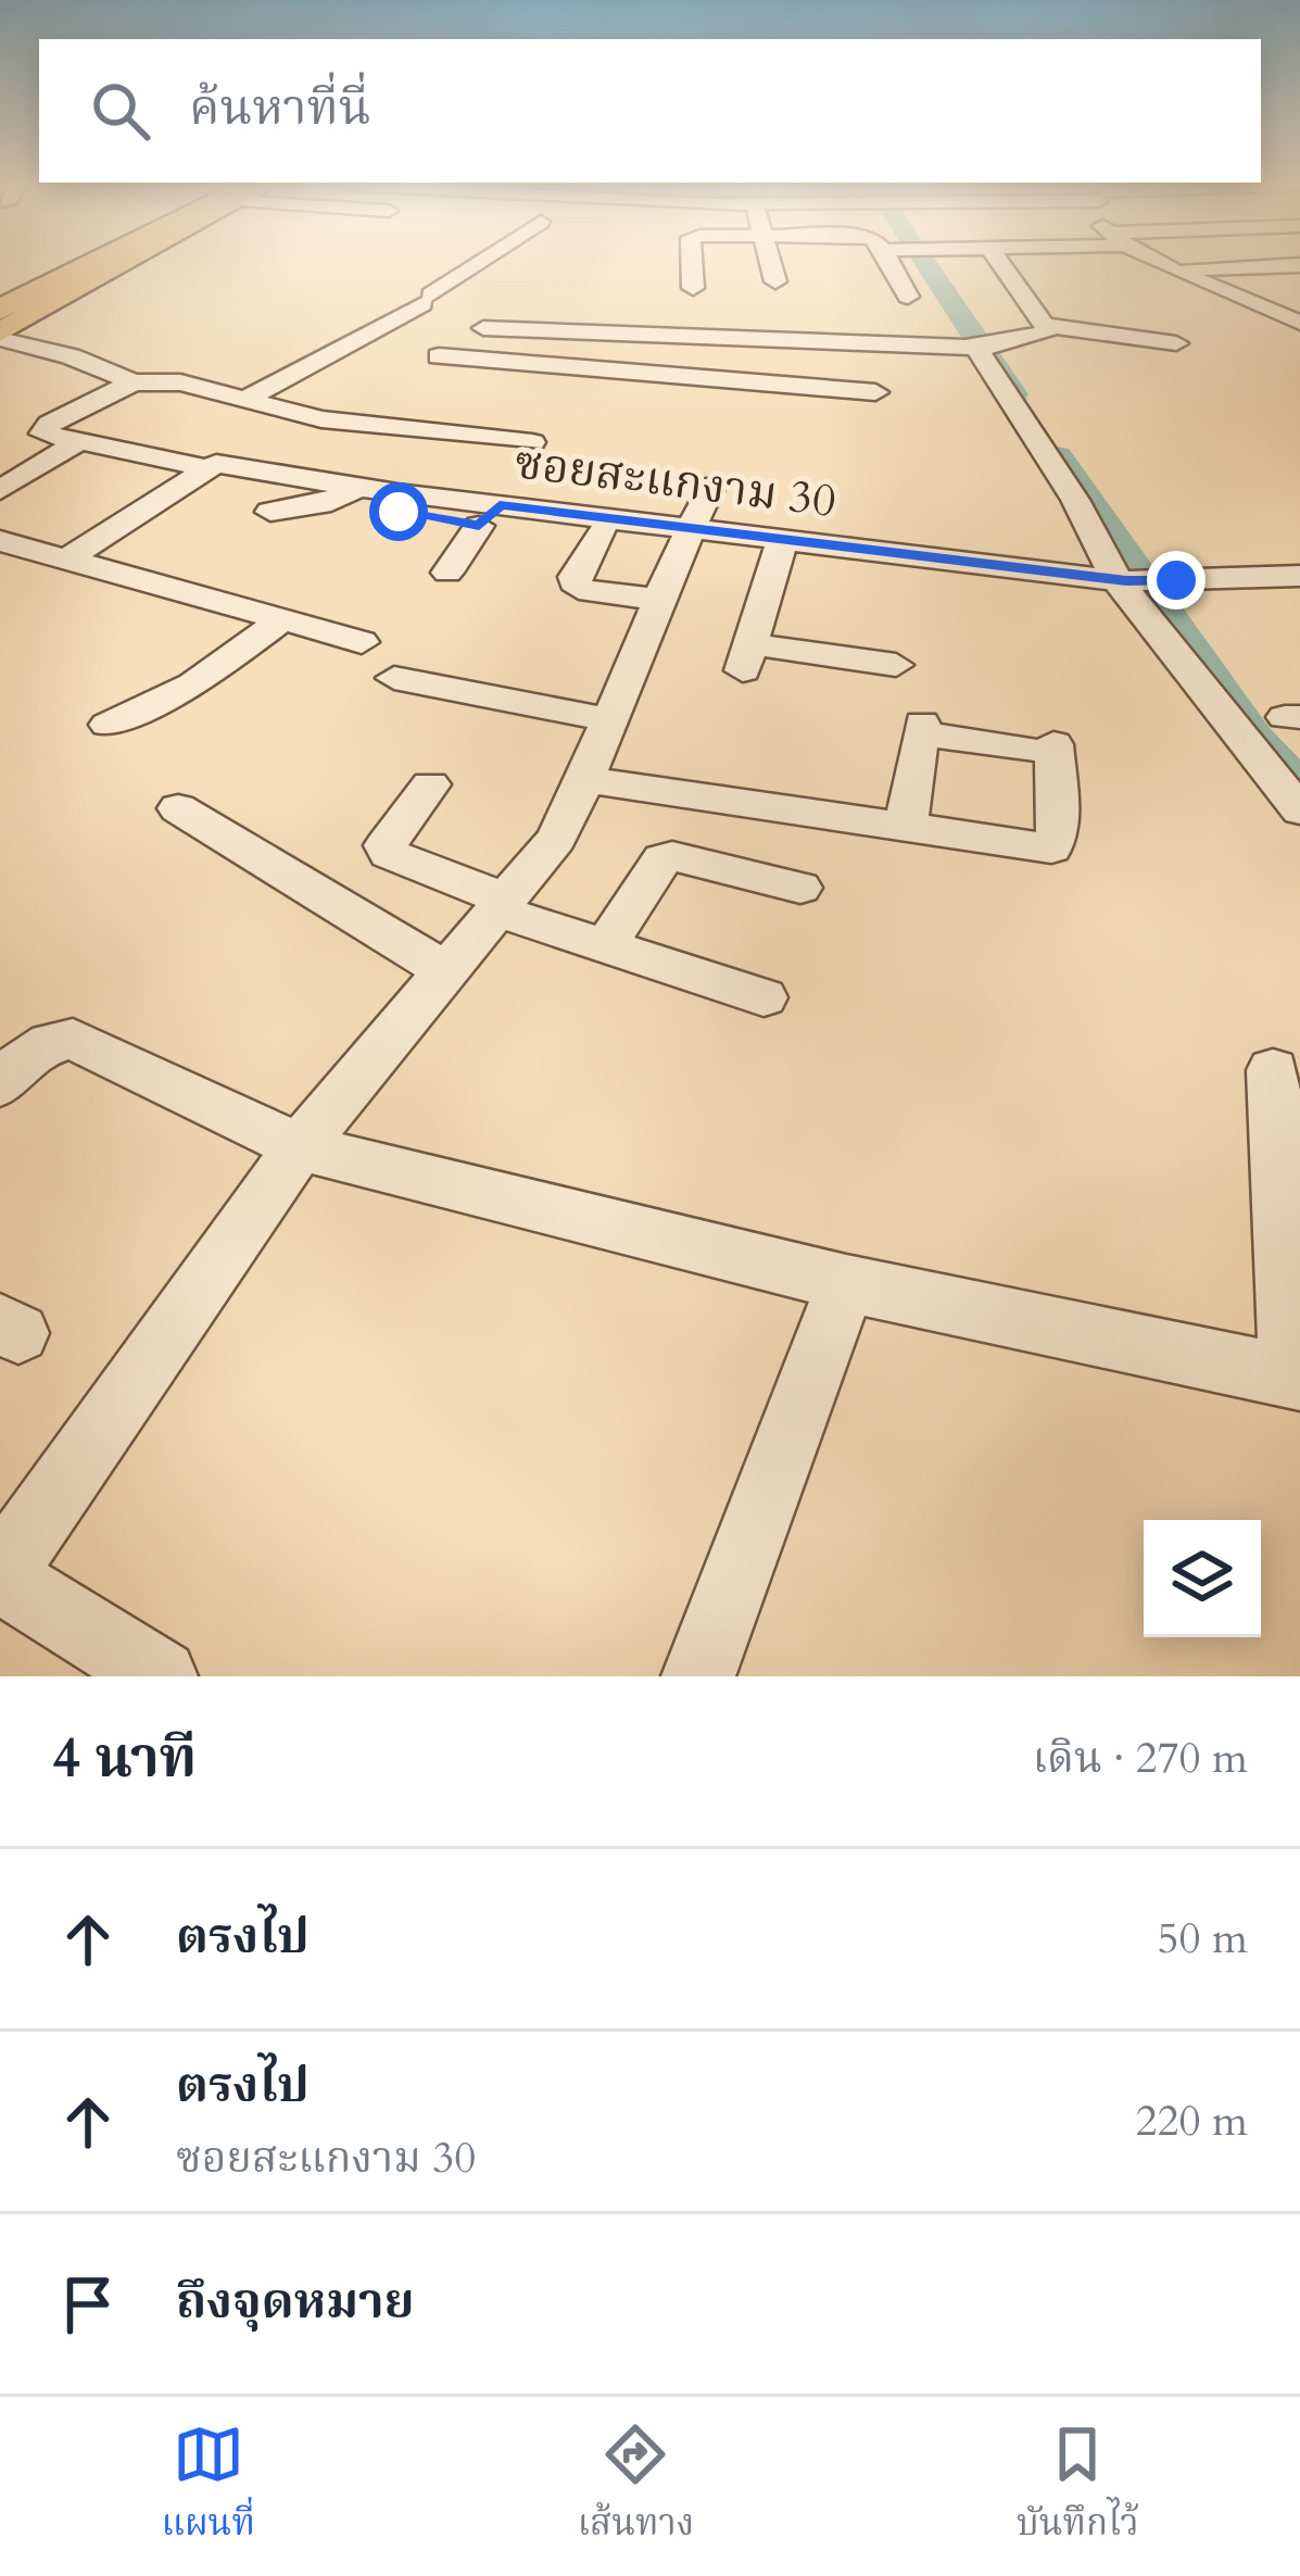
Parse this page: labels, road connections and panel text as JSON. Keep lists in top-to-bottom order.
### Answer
{
  "streets": {
    "street": ["ซอยสะแกงาม 30"]
  },
  "page": {
    "search": "ค้นหาที่นี่",
    "heading": ["4 นาที", "เดิน · 270 m"],
    "list": [
      ["ตรงไป", "50 m"],
      ["ตรงไป", "ซอยสะแกงาม 30", "220 m"],
      "ถึงจุดหมาย"
    ],
    "nav": ["แผนที่", "เส้นทาง", "บันทึกไว้"]
  }
}
